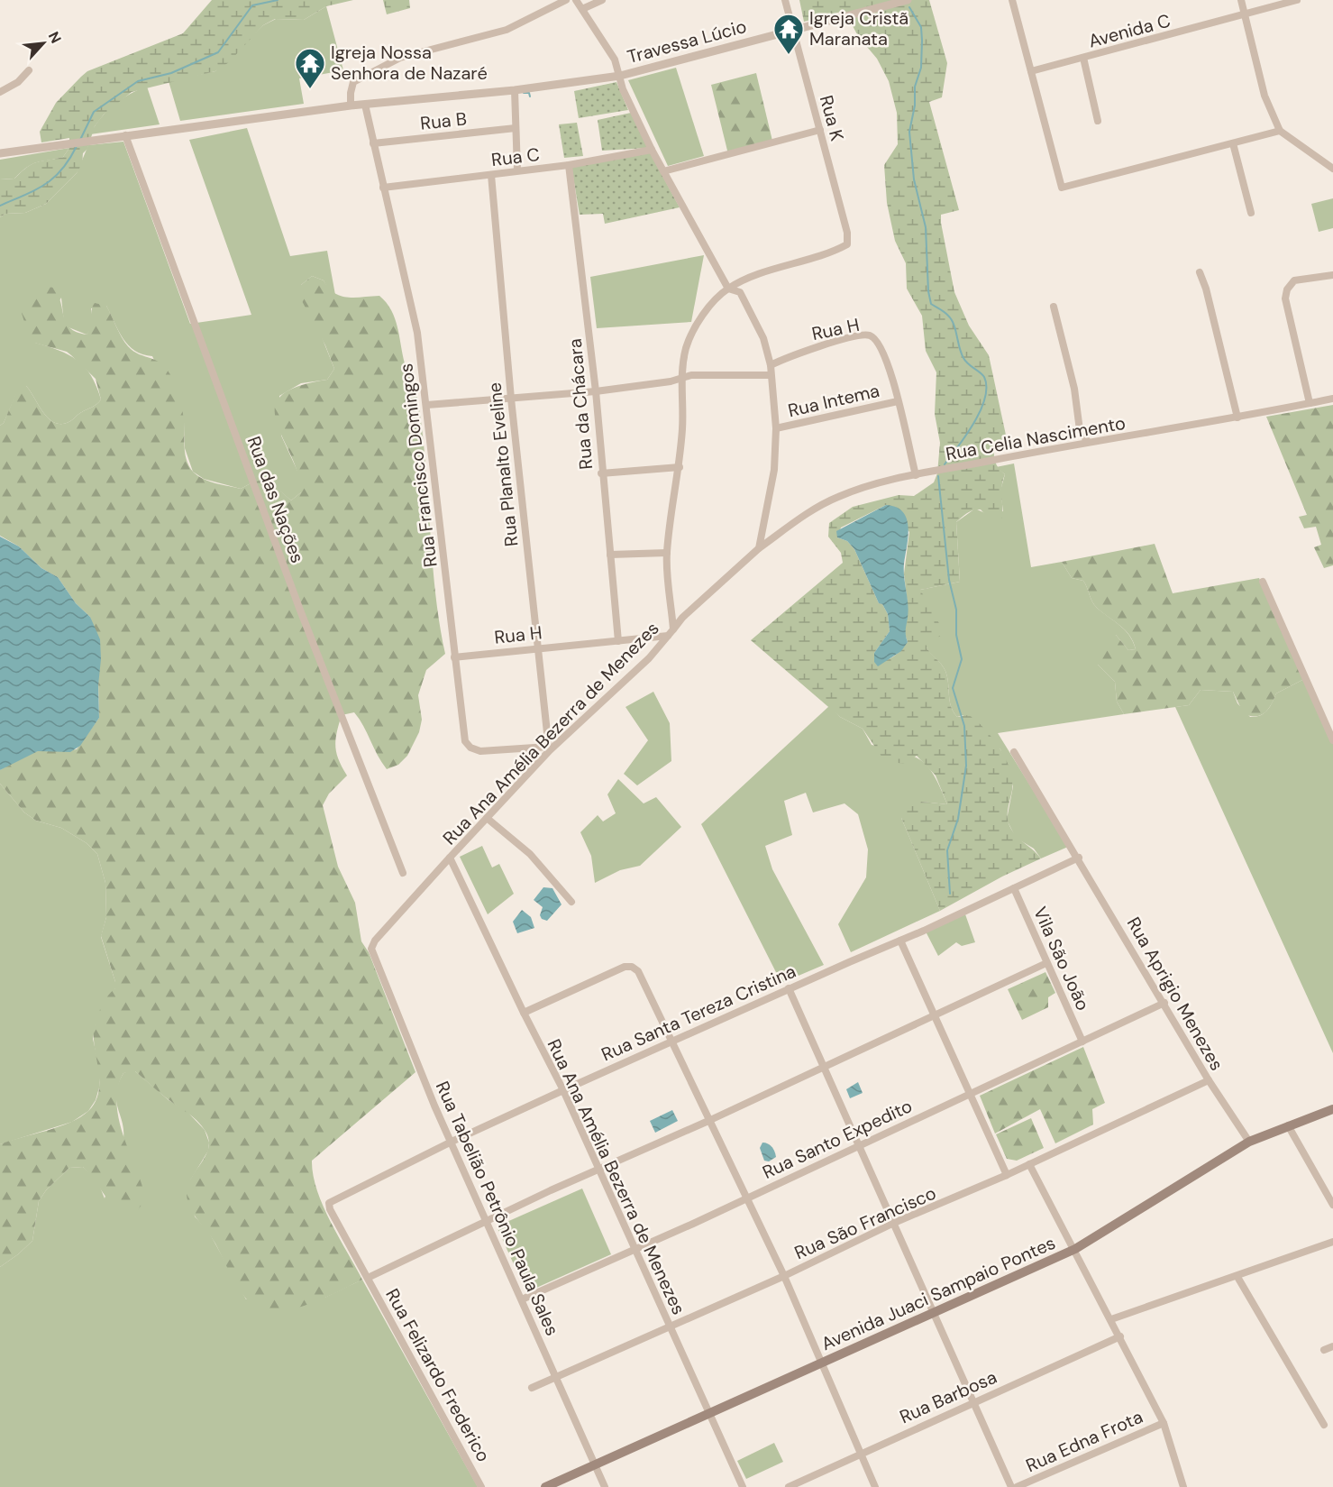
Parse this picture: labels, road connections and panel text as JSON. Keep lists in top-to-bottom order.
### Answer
{
  "streets": {
    "main road": ["Avenida Juaci Sampaio Pontes"],
    "street": [
      "Avenida C",
      "Travessa Lúcio",
      "Rua K",
      "Rua B",
      "Rua C",
      "Rua H",
      "Rua Intema",
      "Rua da Chácara",
      "Rua Celia Nascimento",
      "Rua Planalto Eveline",
      "Rua Francisco Domingos",
      "Rua das Nações",
      "Rua Ana Amélia Bezerra de Menezes",
      "Vila São João",
      "Rua Aprigio Menezes",
      "Rua Santa Tereza Cristina",
      "Rua Santo Expedito",
      "Rua Tabelião Petrônio Paula Sales",
      "Rua São Francisco",
      "Rua Felizardo Frederico",
      "Rua Barbosa",
      "Rua Edna Frota"
    ]
  },
  "crossings": [
    ["Travessa Lúcio", "Rua K"],
    ["Travessa Lúcio", "Rua Francisco Domingos"],
    ["Travessa Lúcio", "Rua das Nações"],
    ["Rua K", "Rua Ana Amélia Bezerra de Menezes"],
    ["Rua B", "Rua Francisco Domingos"],
    ["Rua C", "Rua da Chácara"],
    ["Rua C", "Rua Planalto Eveline"],
    ["Rua C", "Rua Francisco Domingos"],
    ["Rua H", "Rua Intema"],
    ["Rua H", "Rua da Chácara"],
    ["Rua H", "Rua Planalto Eveline"],
    ["Rua H", "Rua Francisco Domingos"],
    ["Rua H", "Rua Ana Amélia Bezerra de Menezes"],
    ["Rua Celia Nascimento", "Rua Ana Amélia Bezerra de Menezes"],
    ["Rua Planalto Eveline", "Rua Francisco Domingos"],
    ["Rua Planalto Eveline", "Rua Ana Amélia Bezerra de Menezes"],
    ["Rua Francisco Domingos", "Rua Ana Amélia Bezerra de Menezes"],
    ["Rua Ana Amélia Bezerra de Menezes", "Rua Santa Tereza Cristina"],
    ["Rua Ana Amélia Bezerra de Menezes", "Rua Santo Expedito"],
    ["Rua Ana Amélia Bezerra de Menezes", "Rua Tabelião Petrônio Paula Sales"],
    ["Rua Ana Amélia Bezerra de Menezes", "Rua São Francisco"],
    ["Rua Ana Amélia Bezerra de Menezes", "Avenida Juaci Sampaio Pontes"],
    ["Vila São João", "Rua Santa Tereza Cristina"],
    ["Vila São João", "Rua Santo Expedito"],
    ["Rua Aprigio Menezes", "Rua Santa Tereza Cristina"],
    ["Rua Aprigio Menezes", "Rua Santo Expedito"],
    ["Rua Aprigio Menezes", "Rua São Francisco"],
    ["Rua Aprigio Menezes", "Avenida Juaci Sampaio Pontes"],
    ["Rua Santa Tereza Cristina", "Rua Tabelião Petrônio Paula Sales"],
    ["Rua Santa Tereza Cristina", "Rua Felizardo Frederico"],
    ["Rua Santo Expedito", "Rua Tabelião Petrônio Paula Sales"],
    ["Rua Tabelião Petrônio Paula Sales", "Rua São Francisco"],
    ["Rua Tabelião Petrônio Paula Sales", "Avenida Juaci Sampaio Pontes"],
    ["Rua Tabelião Petrônio Paula Sales", "Rua Felizardo Frederico"]
  ],
  "places": {
    "temple": ["Igreja Cristã Maranata", "Igreja Nossa Senhora de Nazaré"]
  },
  "north": "top right"
}
